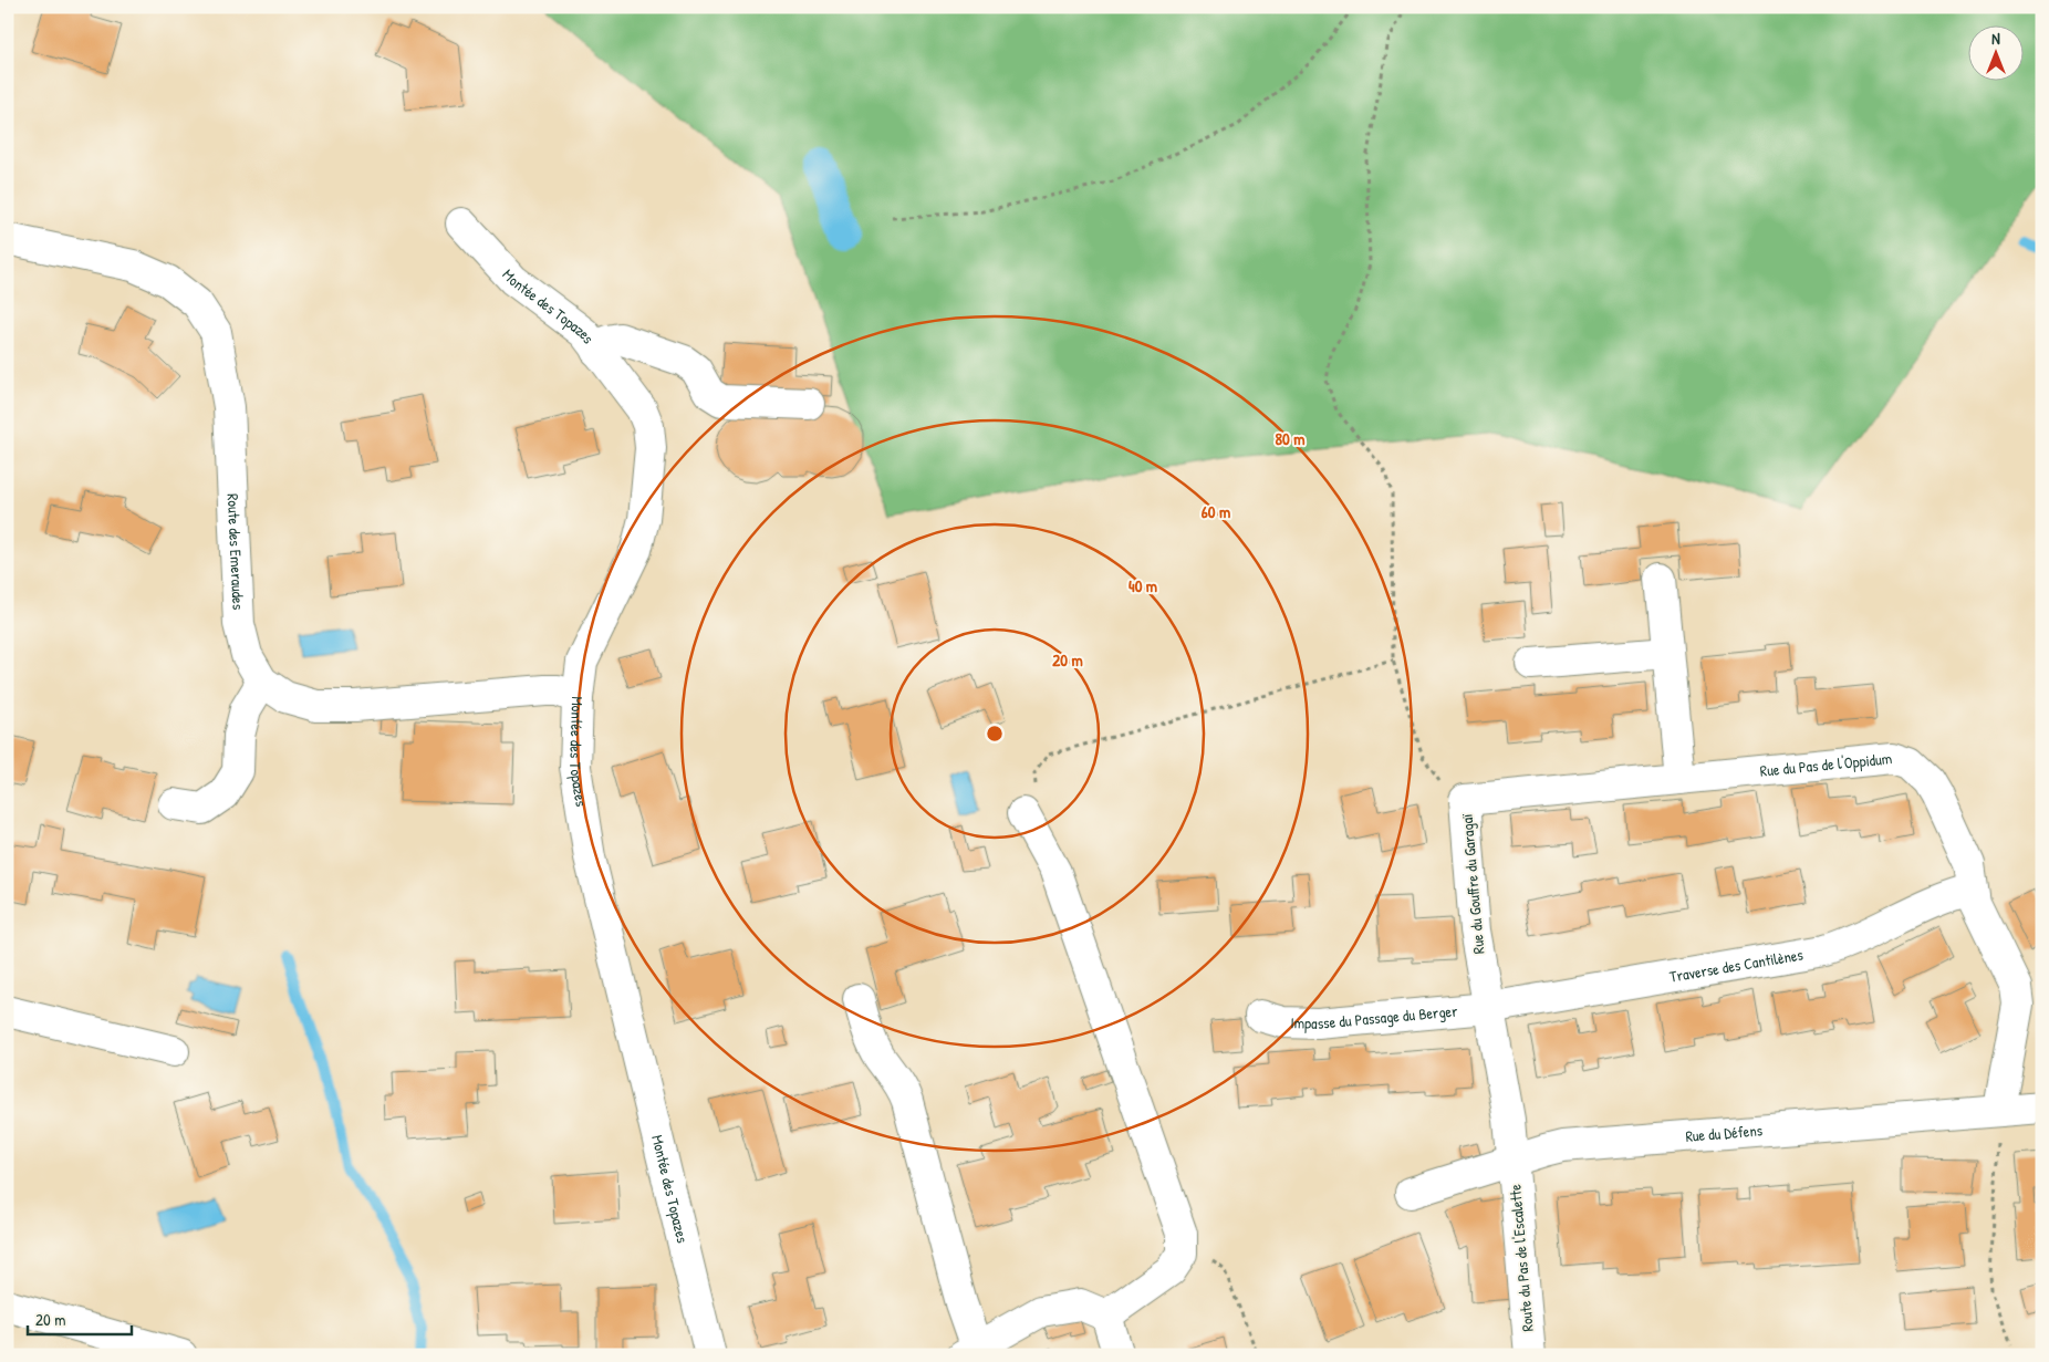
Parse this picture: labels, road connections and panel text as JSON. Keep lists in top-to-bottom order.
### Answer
{
  "streets": {
    "street": [
      "Montée des Topazes",
      "Route des Emeraudes",
      "Rue du Pas de l'Oppidum",
      "Rue du Gouffre du Garagaï",
      "Traverse des Cantilènes",
      "Impasse du Passage du Berger",
      "Rue du Défens",
      "Route du Pas de l'Escalette"
    ]
  },
  "crossings": [
    ["Montée des Topazes", "Route des Emeraudes"],
    ["Rue du Pas de l'Oppidum", "Rue du Gouffre du Garagaï"],
    ["Rue du Pas de l'Oppidum", "Traverse des Cantilènes"],
    ["Rue du Pas de l'Oppidum", "Rue du Défens"],
    ["Rue du Gouffre du Garagaï", "Traverse des Cantilènes"],
    ["Rue du Gouffre du Garagaï", "Impasse du Passage du Berger"],
    ["Rue du Gouffre du Garagaï", "Rue du Défens"],
    ["Rue du Gouffre du Garagaï", "Route du Pas de l'Escalette"],
    ["Traverse des Cantilènes", "Impasse du Passage du Berger"],
    ["Rue du Défens", "Route du Pas de l'Escalette"]
  ],
  "scale_bar": "20 m",
  "north": "top",
  "rings": [
    "80 m",
    "60 m",
    "40 m",
    "20 m"
  ]
}
